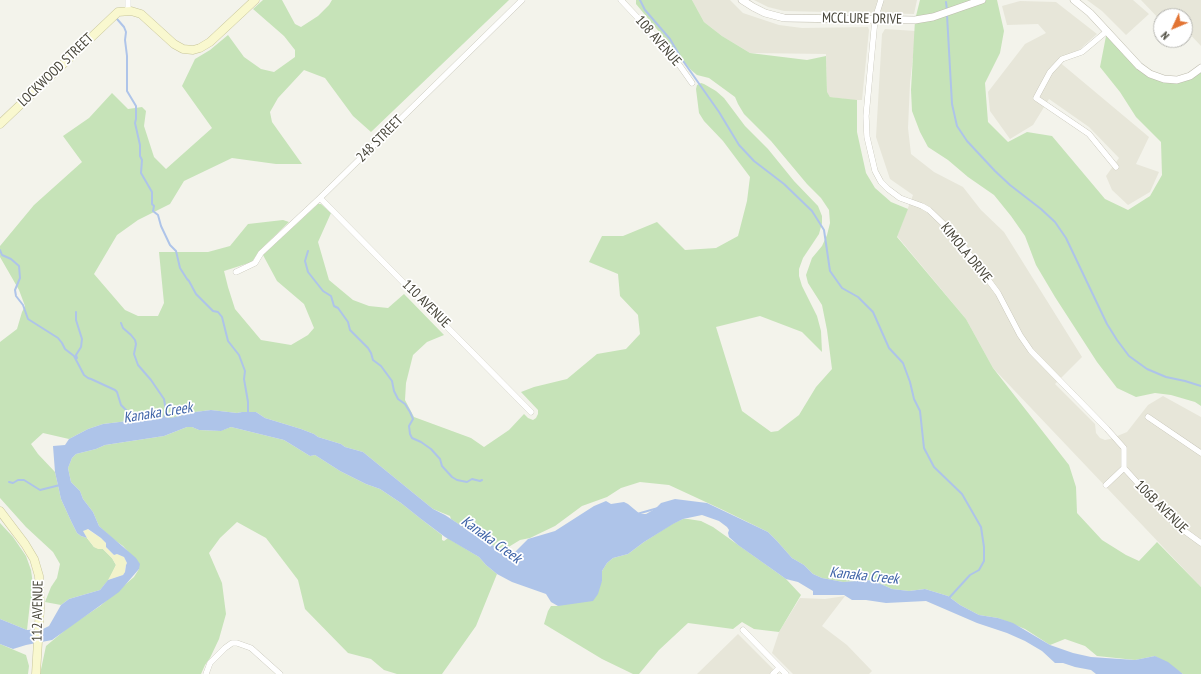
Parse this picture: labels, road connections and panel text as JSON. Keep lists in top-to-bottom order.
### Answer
{
  "streets": {
    "main road": ["LOCKWOOD STREET", "112 AVENUE"],
    "street": [
      "MCCLURE DRIVE",
      "108 AVENUE",
      "248 STREET",
      "KIMOLA DRIVE",
      "110 AVENUE",
      "106B AVENUE"
    ]
  },
  "crossings": [
    ["MCCLURE DRIVE", "KIMOLA DRIVE"],
    ["248 STREET", "110 AVENUE"],
    ["KIMOLA DRIVE", "106B AVENUE"]
  ],
  "water": ["Kanaka Creek"],
  "north": "bottom left"
}
